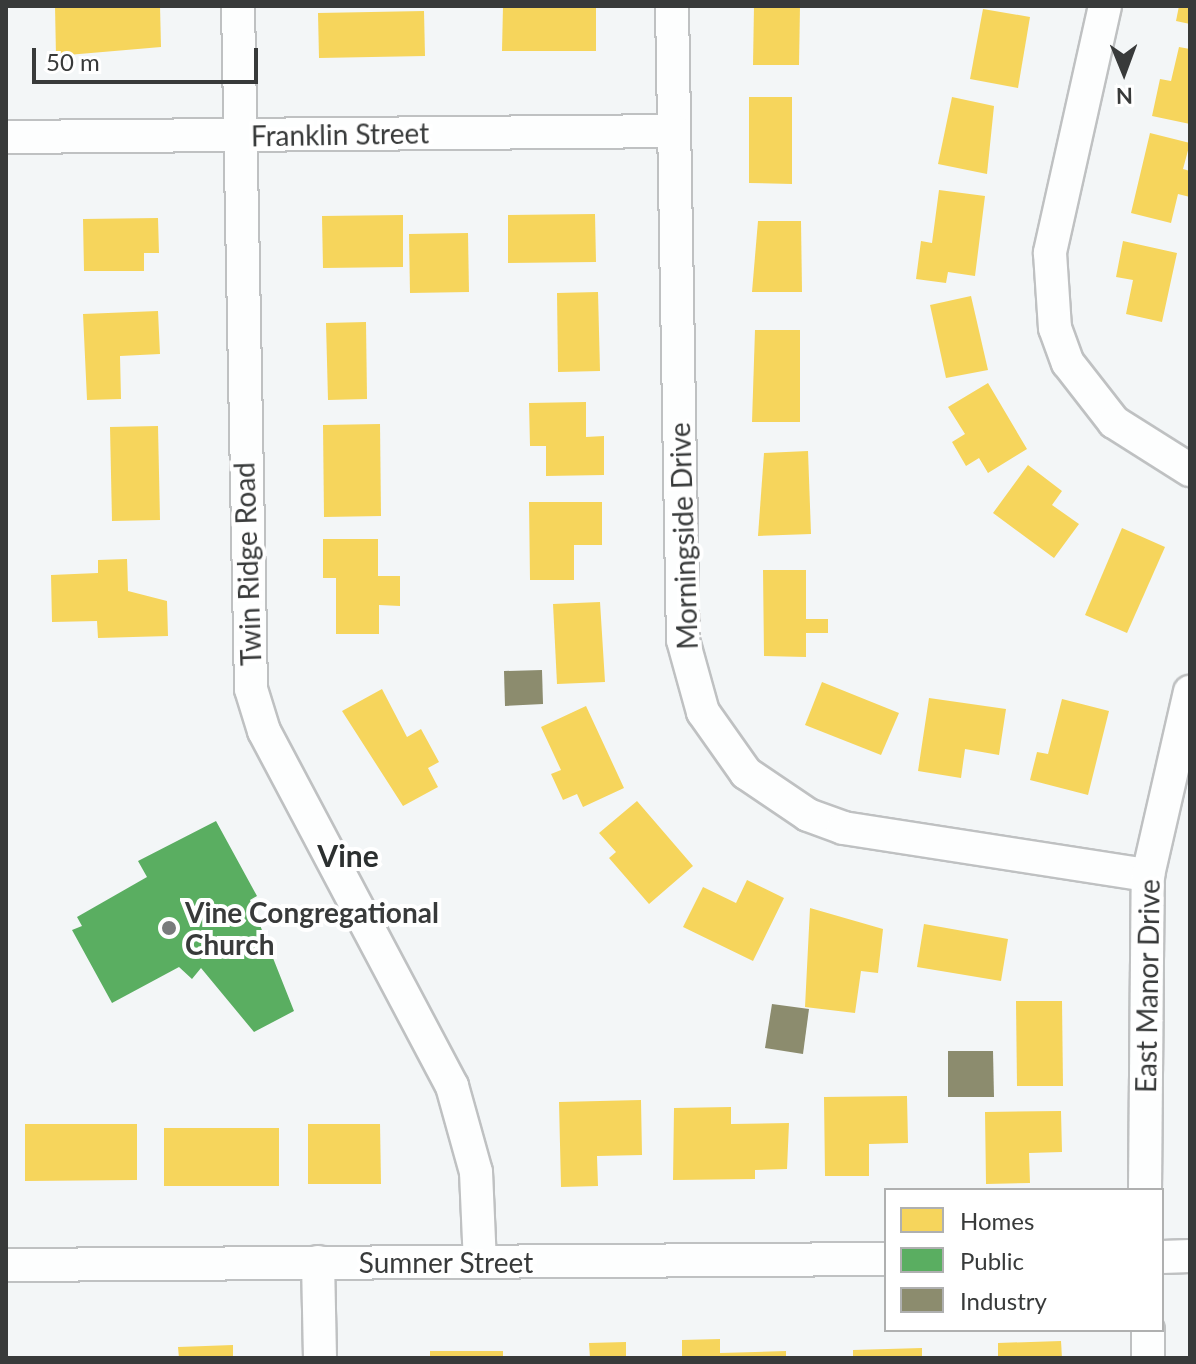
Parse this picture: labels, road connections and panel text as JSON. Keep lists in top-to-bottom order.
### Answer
{
  "streets": {
    "street": [
      "Franklin Street",
      "Morningside Drive",
      "Twin Ridge Road",
      "East Manor Drive",
      "Sumner Street"
    ]
  },
  "crossings": [
    ["Franklin Street", "Morningside Drive"],
    ["Franklin Street", "Twin Ridge Road"],
    ["Morningside Drive", "East Manor Drive"],
    ["Twin Ridge Road", "Sumner Street"]
  ],
  "districts": ["Vine"],
  "places": ["Vine Congregational Church"],
  "legend": ["Homes", "Public", "Industry"],
  "scale_bar": "50 m",
  "north": "bottom"
}
